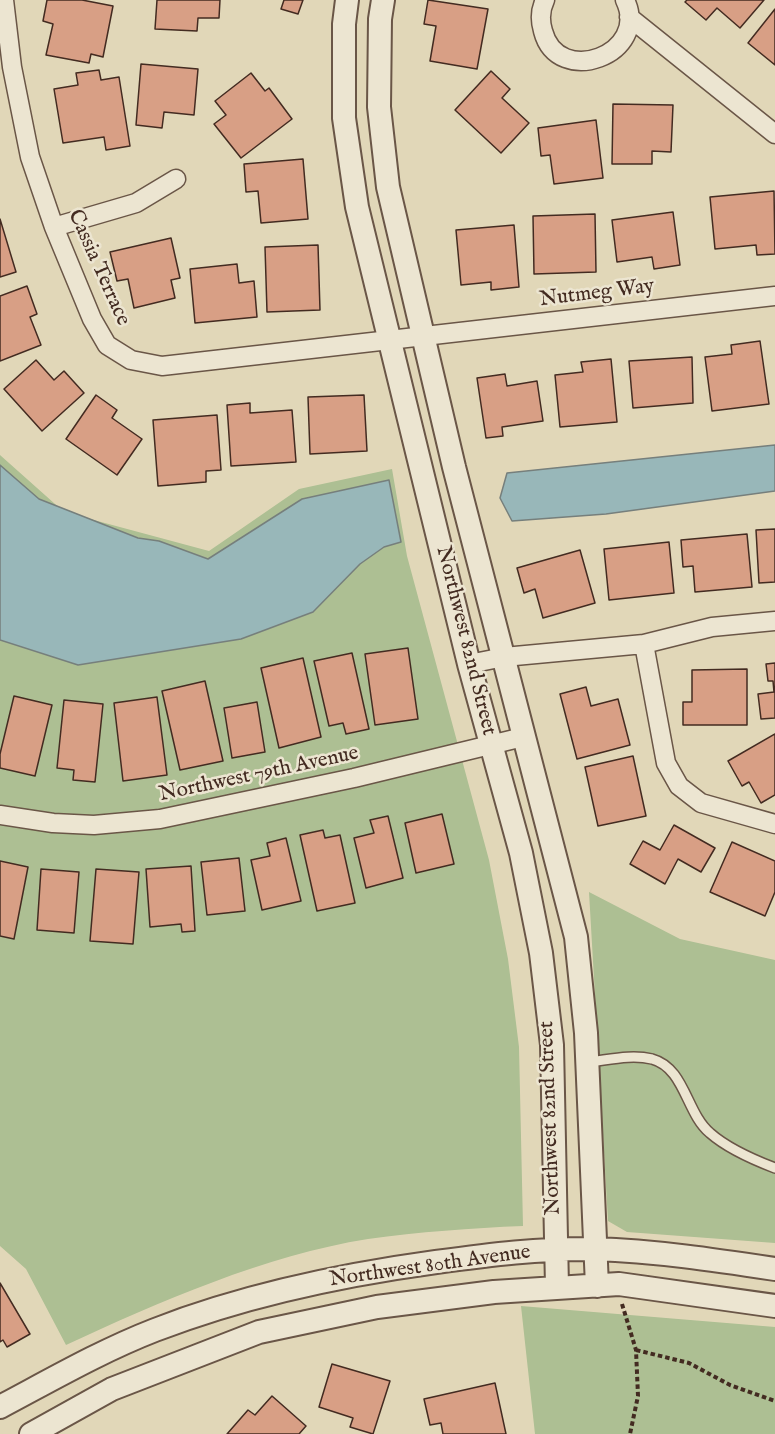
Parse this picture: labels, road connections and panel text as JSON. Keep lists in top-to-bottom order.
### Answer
{
  "streets": {
    "street": [
      "Cassia Terrace",
      "Nutmeg Way",
      "Northwest 82nd Street",
      "Northwest 79th Avenue",
      "Northwest 80th Avenue"
    ]
  },
  "crossings": [
    ["Cassia Terrace", "Nutmeg Way"],
    ["Cassia Terrace", "Northwest 82nd Street"],
    ["Nutmeg Way", "Northwest 82nd Street"],
    ["Northwest 82nd Street", "Northwest 79th Avenue"],
    ["Northwest 82nd Street", "Northwest 80th Avenue"]
  ]
}
